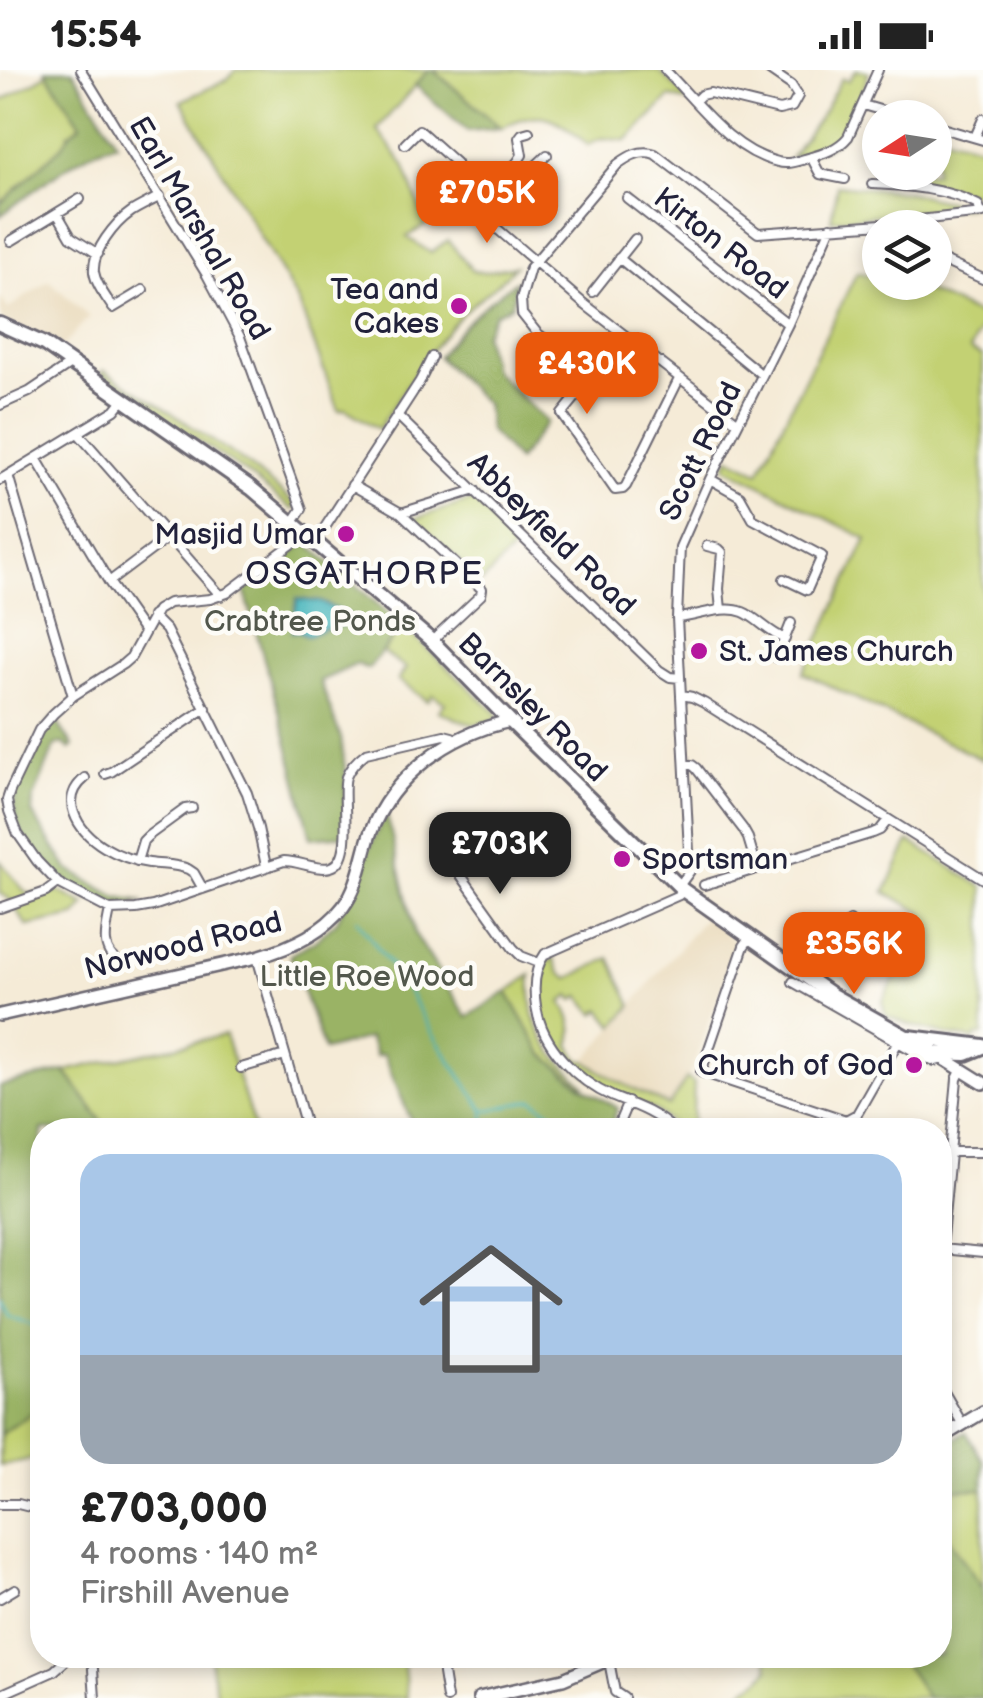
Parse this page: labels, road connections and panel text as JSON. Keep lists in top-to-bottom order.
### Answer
{
  "streets": {
    "main road": ["Barnsley Road"],
    "street": [
      "Earl Marshal Road",
      "Kirton Road",
      "Scott Road",
      "Abbeyfield Road",
      "Norwood Road"
    ]
  },
  "crossings": [
    ["Earl Marshal Road", "Barnsley Road"],
    ["Kirton Road", "Scott Road"],
    ["Scott Road", "Abbeyfield Road"],
    ["Scott Road", "Barnsley Road"],
    ["Barnsley Road", "Norwood Road"]
  ],
  "districts": ["OSGATHORPE"],
  "parks": ["Crabtree Ponds", "Little Roe Wood"],
  "places": [
    "Tea and Cakes",
    "Masjid Umar",
    "St. James Church",
    "Sportsman",
    "Church of God"
  ],
  "north": "left",
  "page": {
    "status": "15:54",
    "price": [
      "£705K",
      "£430K",
      "£703K",
      "£356K"
    ],
    "list": [
      {
        "name": "£703,000",
        "note": "4 rooms · 140 m² · Firshill Avenue"
      }
    ]
  }
}
